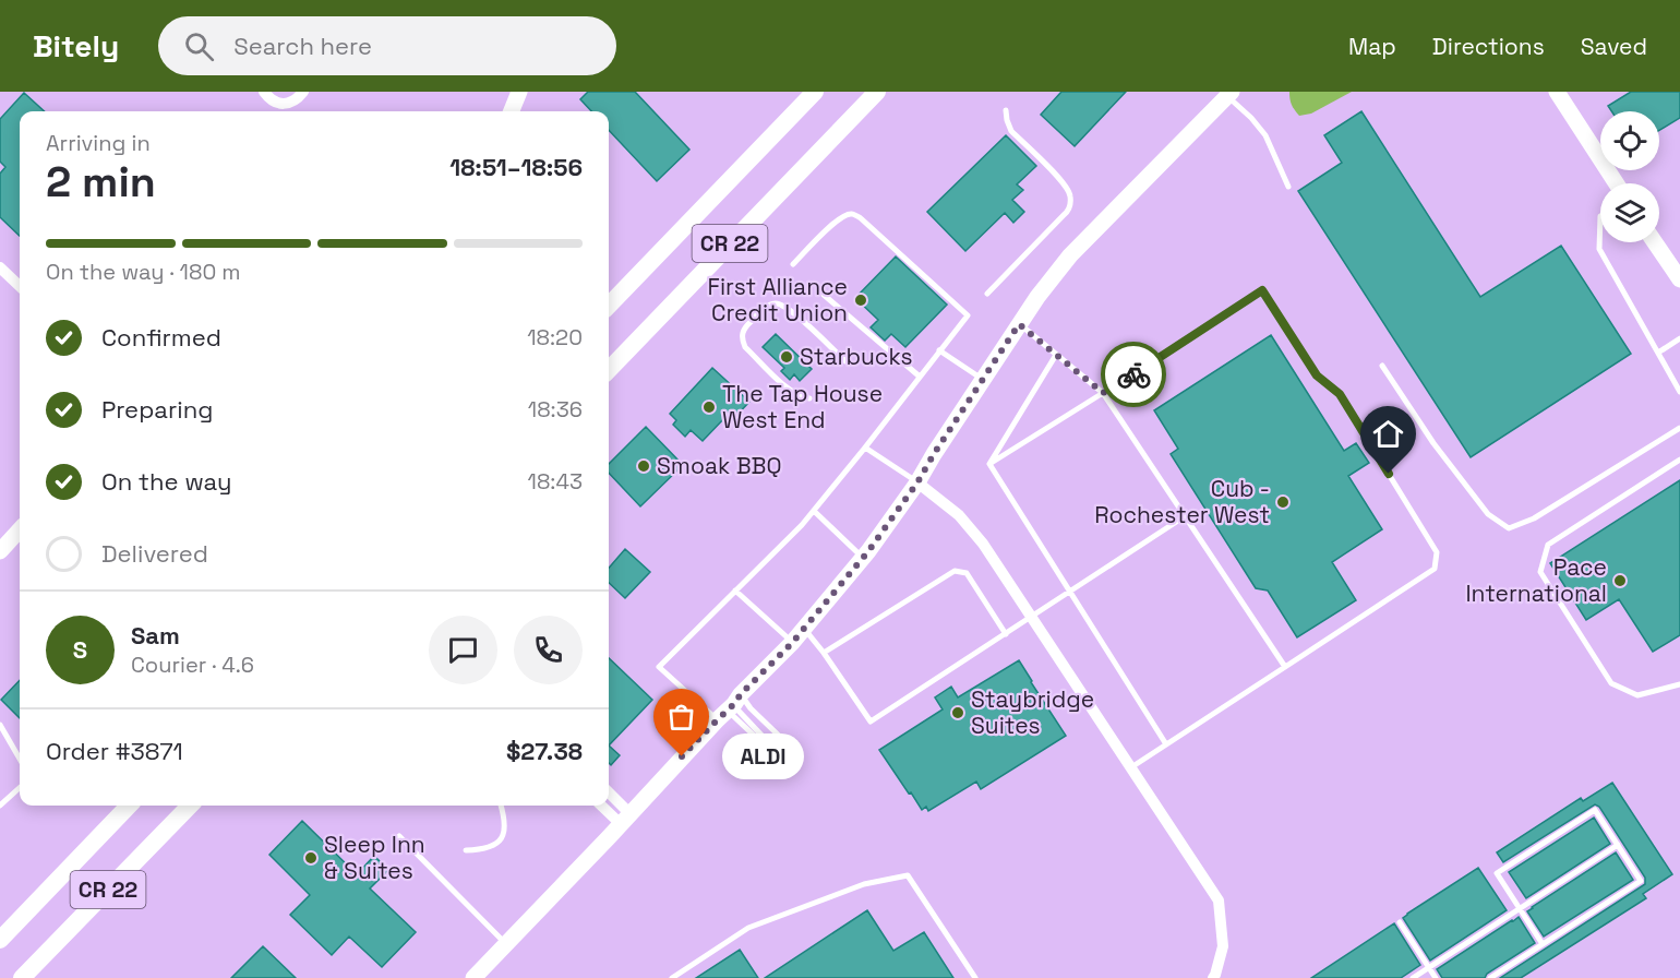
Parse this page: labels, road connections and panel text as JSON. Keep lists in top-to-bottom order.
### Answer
{
  "streets": {
    "main road": ["CR 22"]
  },
  "places": [
    "First Alliance Credit Union",
    "Starbucks",
    "The Tap House West End",
    "Smoak BBQ",
    "Cub - Rochester West",
    "Pace International",
    "Staybridge Suites",
    "ALDI",
    "Sleep Inn & Suites"
  ],
  "page": {
    "header": "Bitely",
    "search": "Search here",
    "nav": ["Map", "Directions", "Saved"],
    "heading": ["2 min", "Arriving in", "18:51–18:56"],
    "panel": [
      "Sam",
      "Courier · 4.6",
      "Order #3871",
      "$27.38"
    ],
    "bar": "On the way · 180 m",
    "list": [
      ["Confirmed", "18:20"],
      ["Preparing", "18:36"],
      ["On the way", "18:43"],
      "Delivered"
    ],
    "round": "S",
    "bubble": "ALDI"
  }
}
